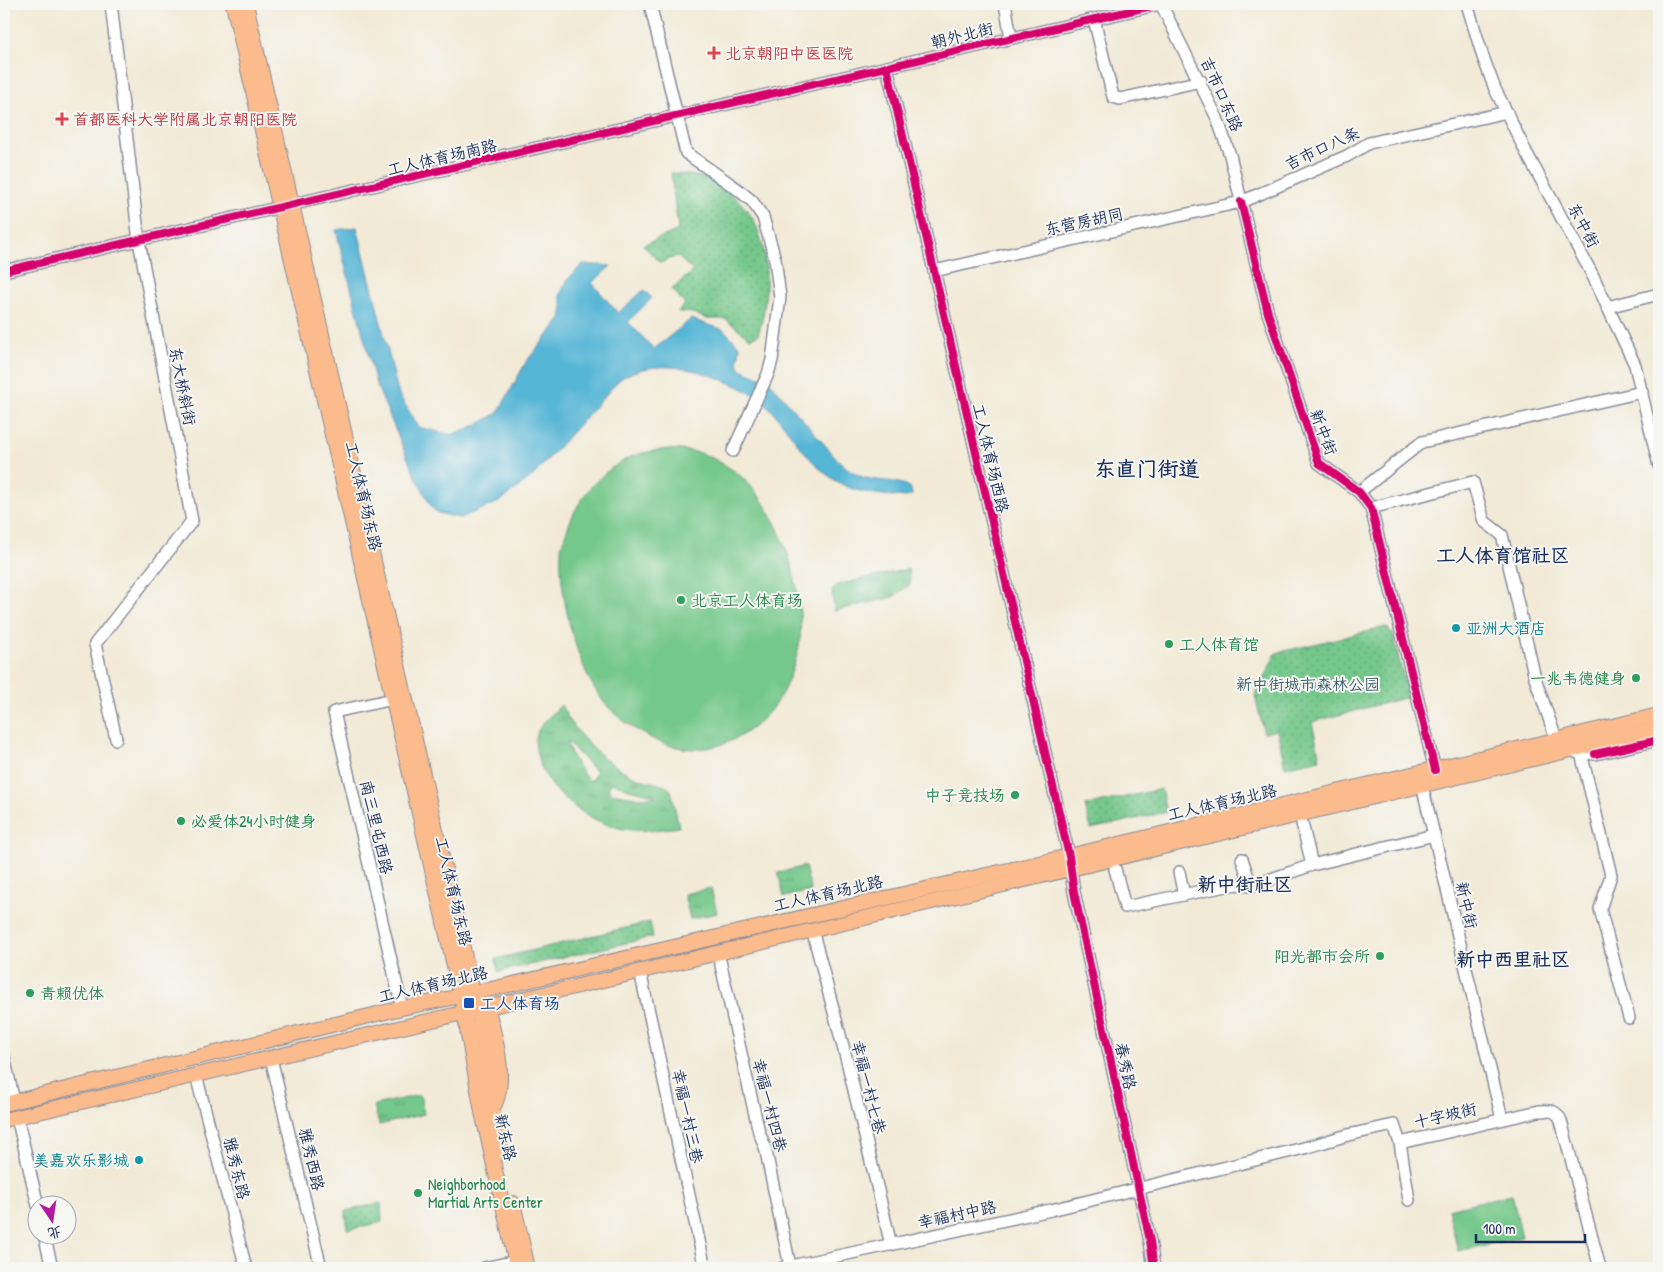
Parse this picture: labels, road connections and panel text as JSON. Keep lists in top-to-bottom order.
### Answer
{
  "streets": {
    "main road": ["工人体育场东路", "工人体育场北路", "新东路"],
    "street": [
      "朝外北街",
      "吉市口东路",
      "吉市口八条",
      "工人体育场南路",
      "东营房胡同",
      "东中街",
      "东大桥斜街",
      "新中街",
      "工人体育场西路",
      "南三里屯西路",
      "春秀路",
      "幸福一村七巷",
      "幸福一村四巷",
      "十字坡街",
      "幸福一村三巷",
      "雅秀西路",
      "雅秀东路",
      "幸福村中路"
    ]
  },
  "crossings": [
    ["朝外北街", "吉市口东路"],
    ["朝外北街", "工人体育场南路"],
    ["朝外北街", "工人体育场西路"],
    ["吉市口东路", "吉市口八条"],
    ["吉市口东路", "东营房胡同"],
    ["吉市口东路", "新中街"],
    ["吉市口八条", "东营房胡同"],
    ["吉市口八条", "东中街"],
    ["吉市口八条", "新中街"],
    ["工人体育场南路", "东大桥斜街"],
    ["工人体育场南路", "工人体育场西路"],
    ["工人体育场南路", "工人体育场东路"],
    ["东营房胡同", "新中街"],
    ["东营房胡同", "工人体育场西路"],
    ["新中街", "工人体育场北路"],
    ["新中街", "十字坡街"],
    ["工人体育场西路", "工人体育场北路"],
    ["工人体育场西路", "春秀路"],
    ["工人体育场东路", "工人体育场北路"],
    ["工人体育场东路", "南三里屯西路"],
    ["工人体育场北路", "南三里屯西路"],
    ["工人体育场北路", "春秀路"],
    ["工人体育场北路", "幸福一村四巷"],
    ["工人体育场北路", "幸福一村三巷"],
    ["工人体育场北路", "新东路"],
    ["工人体育场北路", "雅秀西路"],
    ["工人体育场北路", "雅秀东路"],
    ["春秀路", "十字坡街"],
    ["春秀路", "幸福村中路"],
    ["幸福一村七巷", "幸福村中路"],
    ["幸福一村四巷", "幸福村中路"],
    ["十字坡街", "幸福村中路"]
  ],
  "districts": [
    "东直门街道",
    "工人体育馆社区",
    "新中街社区",
    "新中西里社区"
  ],
  "parks": ["新中街城市森林公园"],
  "places": {
    "health": ["北京朝阳中医医院", "首都医科大学附属北京朝阳医院"],
    "other": [
      "北京工人体育场",
      "亚洲大酒店",
      "工人体育馆",
      "一兆韦德健身",
      "中子竞技场",
      "必爱体24小时健身",
      "阳光都市会所",
      "青赖优体",
      "美嘉欢乐影城",
      "Neighborhood Martial Arts Center"
    ],
    "transit": ["工人体育场"]
  },
  "scale_bar": "100 m",
  "north": "bottom"
}
